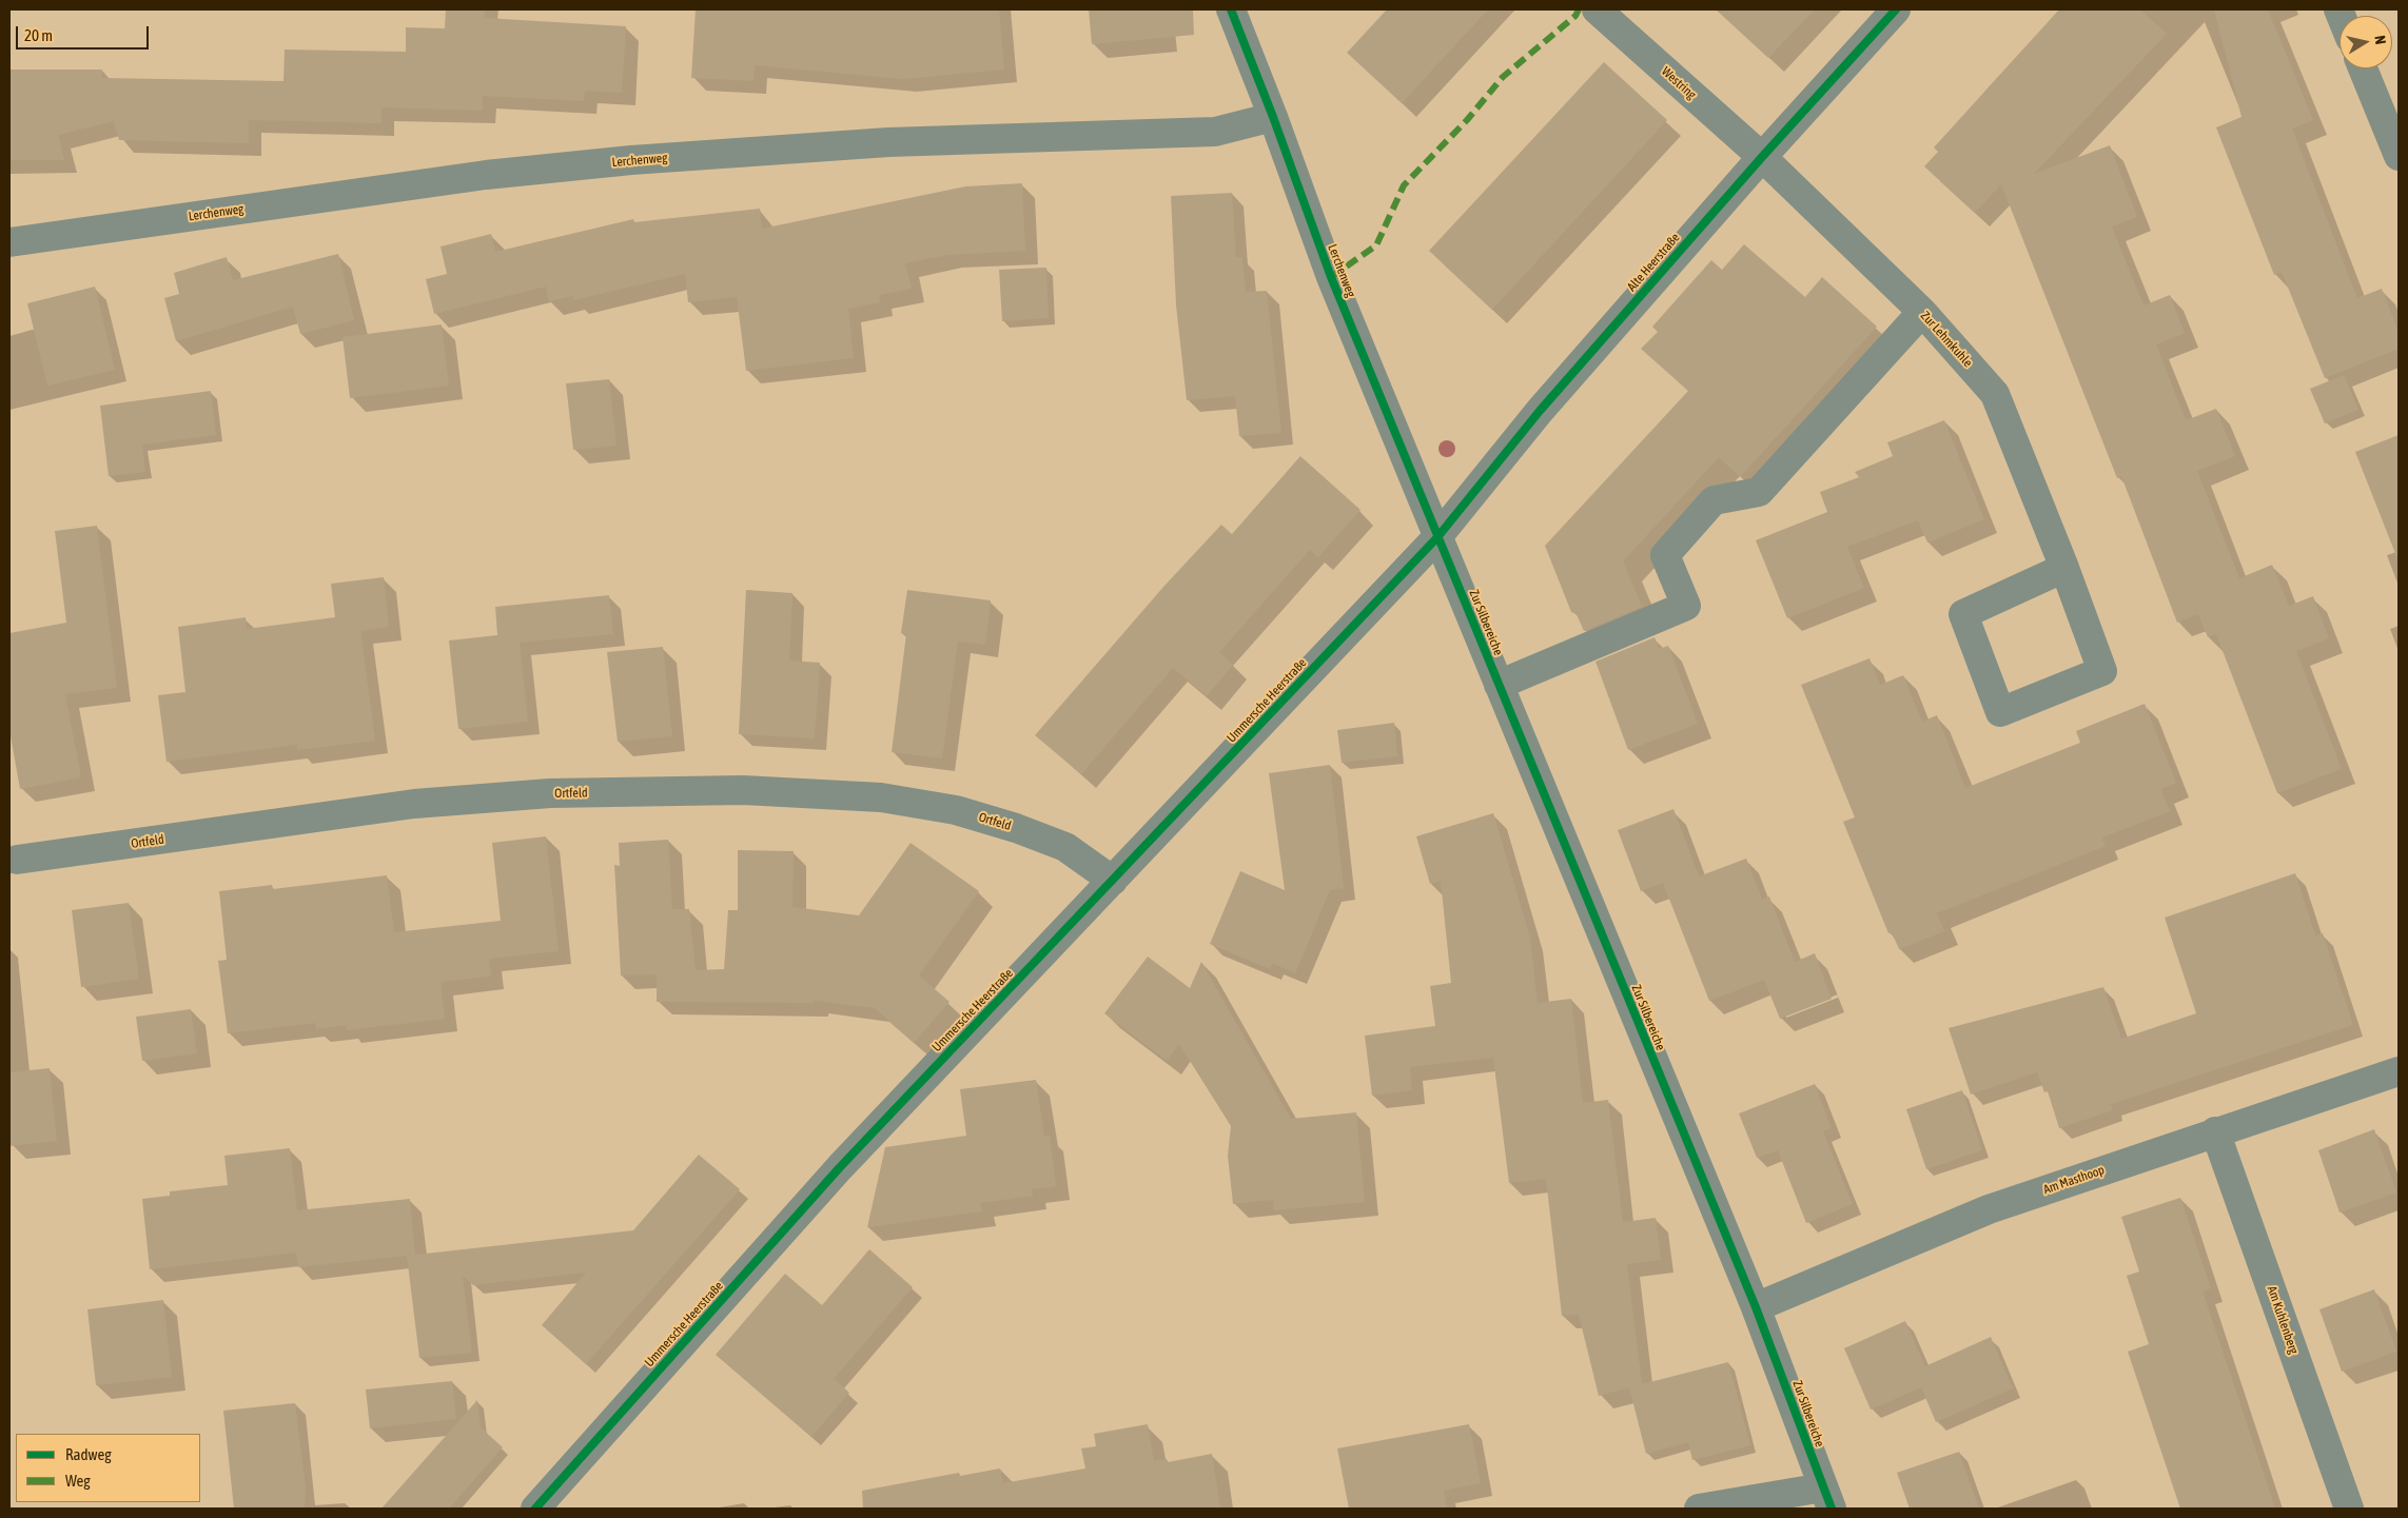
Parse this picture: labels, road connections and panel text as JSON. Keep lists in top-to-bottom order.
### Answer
{
  "streets": {
    "street": [
      "Westring",
      "Lerchenweg",
      "Alte Heerstraße",
      "Zur Lehmkuhle",
      "Zur Silbereiche",
      "Ummersche Heerstraße",
      "Ortfeld",
      "Am Masthoop",
      "Am Kuhlenberg"
    ]
  },
  "crossings": [
    ["Westring", "Alte Heerstraße"],
    ["Westring", "Zur Lehmkuhle"],
    ["Lerchenweg", "Alte Heerstraße"],
    ["Lerchenweg", "Zur Silbereiche"],
    ["Lerchenweg", "Ummersche Heerstraße"],
    ["Alte Heerstraße", "Zur Lehmkuhle"],
    ["Alte Heerstraße", "Zur Silbereiche"],
    ["Alte Heerstraße", "Ummersche Heerstraße"],
    ["Zur Silbereiche", "Ummersche Heerstraße"],
    ["Zur Silbereiche", "Am Masthoop"],
    ["Ummersche Heerstraße", "Ortfeld"],
    ["Am Masthoop", "Am Kuhlenberg"]
  ],
  "legend": ["Radweg", "Weg"],
  "scale_bar": "20 m",
  "north": "right"
}
